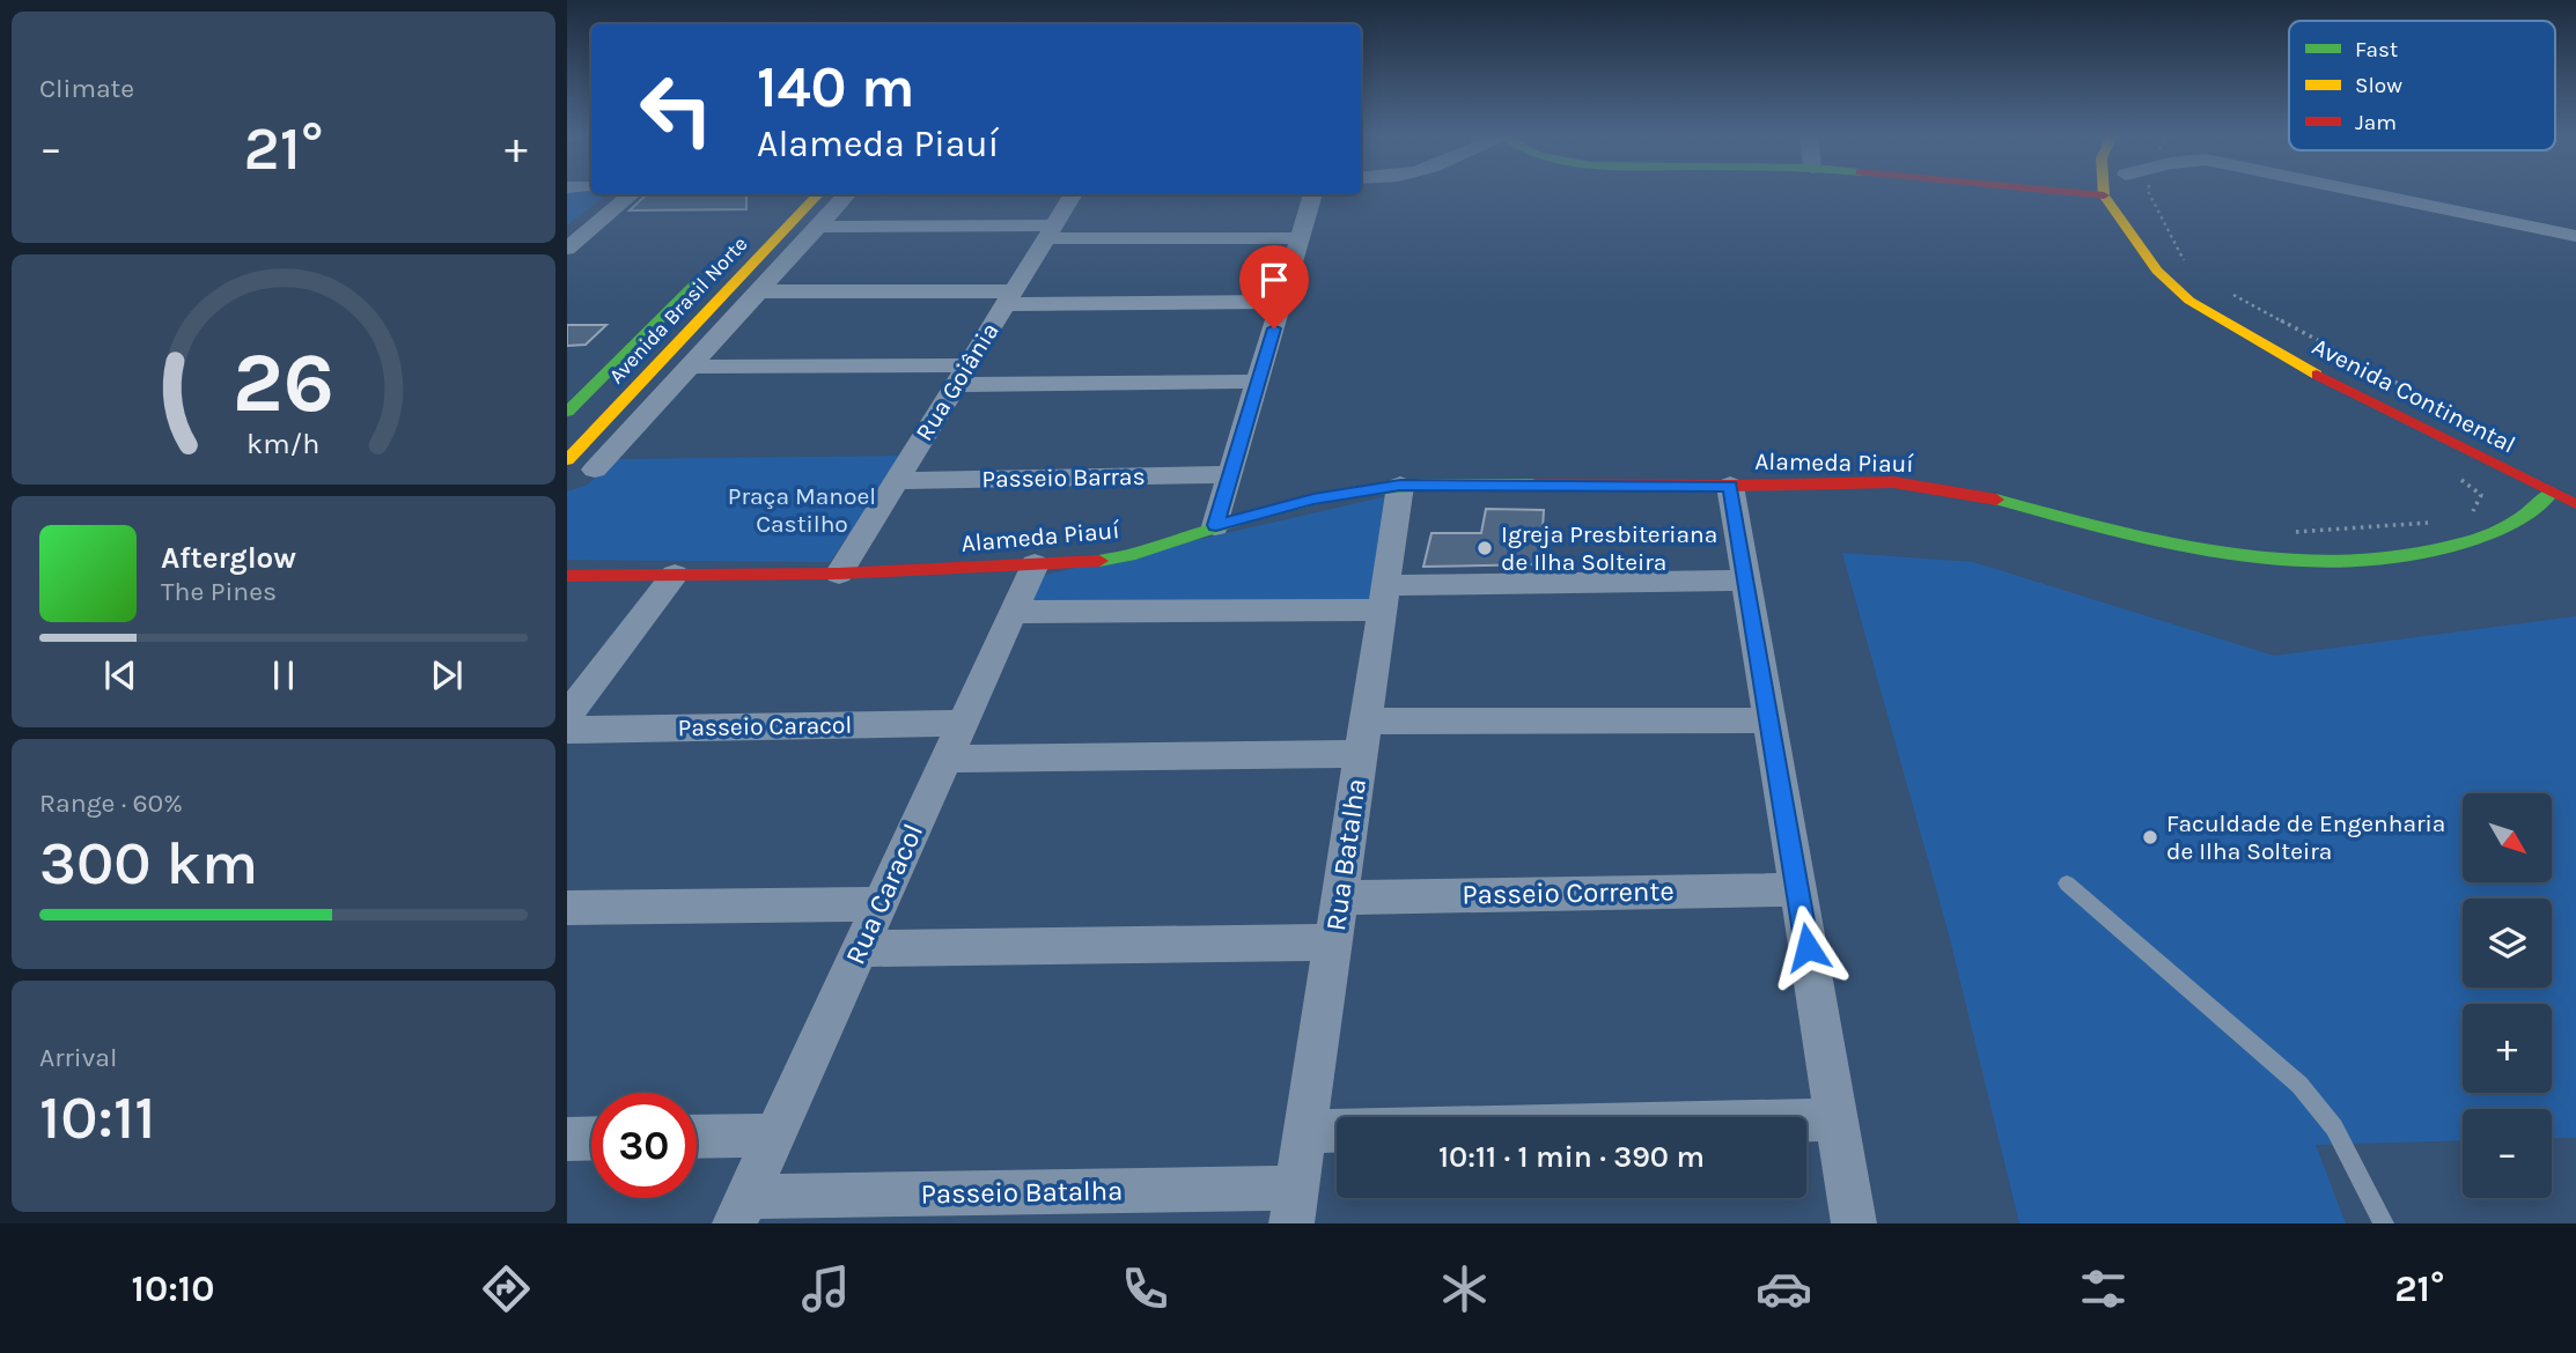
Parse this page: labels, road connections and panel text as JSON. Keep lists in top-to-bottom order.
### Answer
{
  "streets": {
    "street": [
      "Avenida Brasil Norte",
      "Rua Goiânia",
      "Avenida Continental",
      "Alameda Piauí",
      "Passeio Barras",
      "Passeio Caracol",
      "Rua Batalha",
      "Passeio Corrente",
      "Rua Caracol",
      "Passeio Batalha"
    ]
  },
  "crossings": [
    ["Rua Goiânia", "Alameda Piauí"],
    ["Rua Goiânia", "Passeio Barras"],
    ["Avenida Continental", "Alameda Piauí"],
    ["Alameda Piauí", "Rua Batalha"],
    ["Alameda Piauí", "Rua Caracol"],
    ["Passeio Caracol", "Rua Caracol"],
    ["Rua Batalha", "Passeio Corrente"],
    ["Rua Batalha", "Passeio Batalha"],
    ["Rua Caracol", "Passeio Batalha"]
  ],
  "parks": ["Praça Manoel Castilho"],
  "places": ["Igreja Presbiteriana de Ilha Solteira", "Faculdade de Engenharia de Ilha Solteira"],
  "legend": ["Fast", "Slow", "Jam"],
  "north": "bottom right",
  "page": {
    "tile": [
      "Climate",
      ["Range · 60%", "300 km"],
      ["Arrival", "10:11"]
    ],
    "turn": ["140 m", "Alameda Piauí"],
    "heat": ["−", "21°", "+"],
    "song": ["Afterglow", "The Pines"],
    "map_buttons": ["+", "−"],
    "limit": "30",
    "trip": "10:11 · 1 min · 390 m",
    "tabs": ["10:10", "21°"],
    "gauge": ["26", "km/h"]
  }
}
